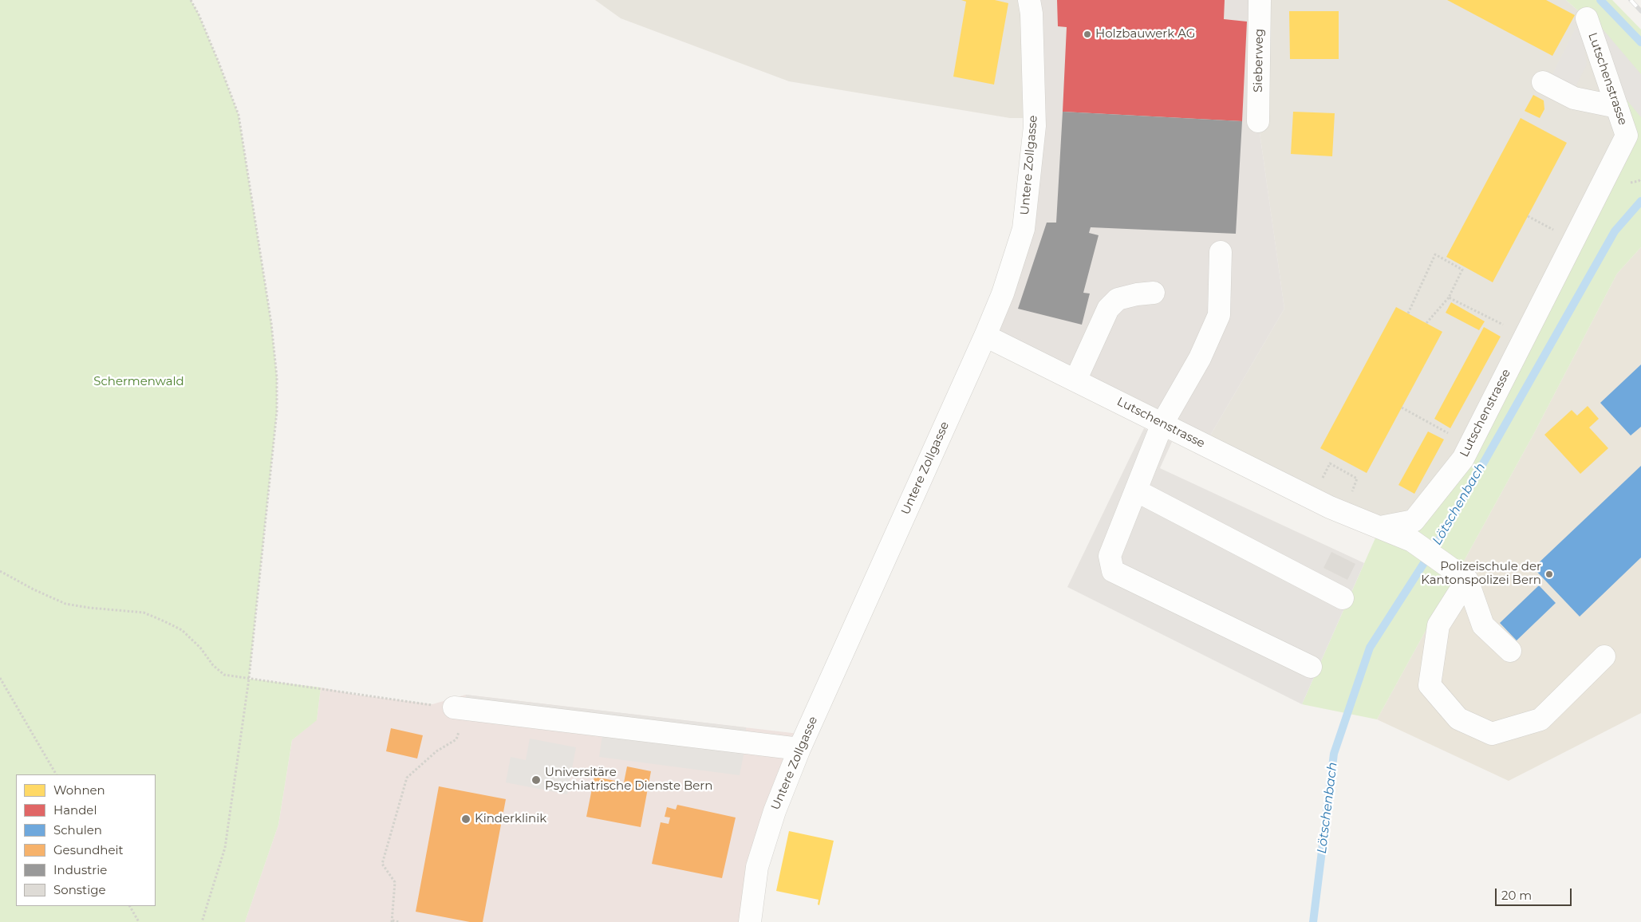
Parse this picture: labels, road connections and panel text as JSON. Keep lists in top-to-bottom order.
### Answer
{
  "streets": {
    "street": ["Sieberweg", "Lutschenstrasse", "Untere Zollgasse"]
  },
  "crossings": [
    ["Lutschenstrasse", "Untere Zollgasse"]
  ],
  "water": ["Lötschenbach"],
  "parks": ["Schermenwald"],
  "places": [
    "Holzbauwerk AG",
    "Polizeischule der Kantonspolizei Bern",
    "Universitäre Psychiatrische Dienste Bern",
    "Kinderklinik"
  ],
  "legend": [
    "Wohnen",
    "Handel",
    "Schulen",
    "Gesundheit",
    "Industrie",
    "Sonstige"
  ],
  "scale_bar": "20 m"
}
